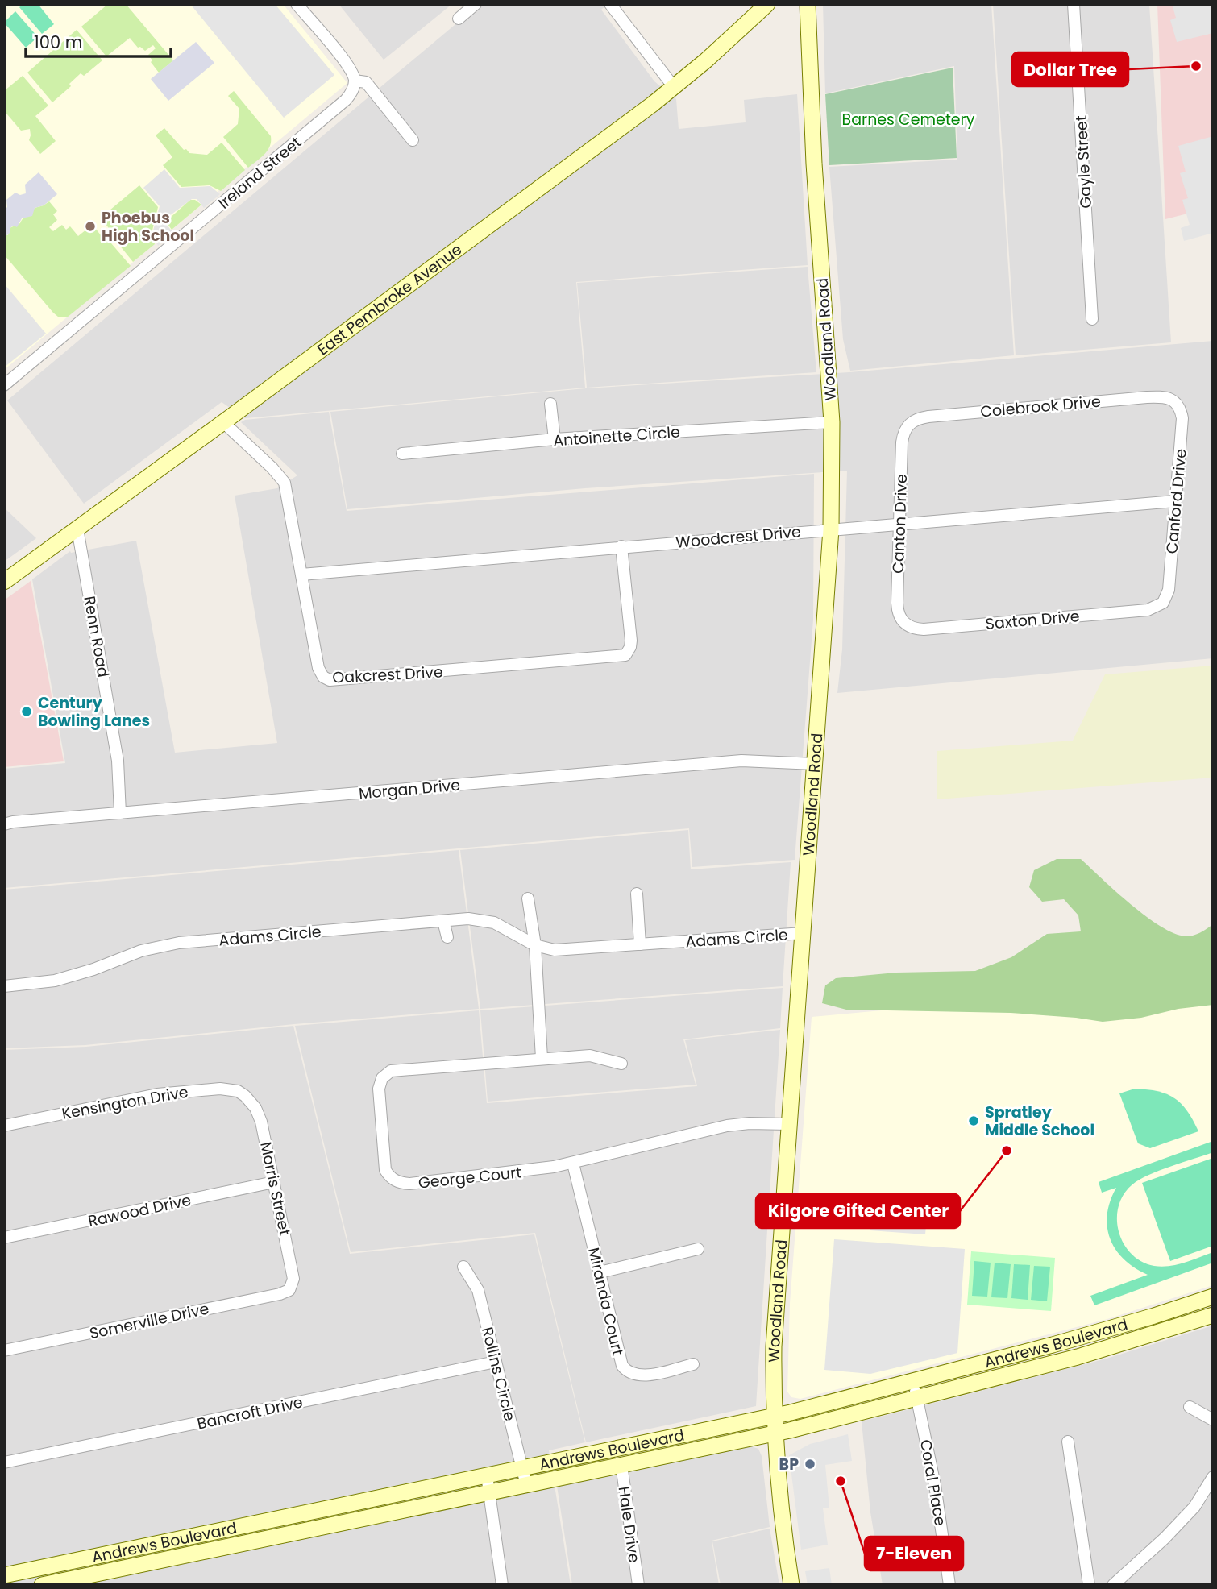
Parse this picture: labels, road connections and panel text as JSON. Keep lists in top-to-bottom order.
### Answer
{
  "streets": {
    "main road": ["East Pembroke Avenue", "Woodland Road", "Andrews Boulevard"],
    "street": [
      "Gayle Street",
      "Ireland Street",
      "Colebrook Drive",
      "Antoinette Circle",
      "Canford Drive",
      "Canton Drive",
      "Woodcrest Drive",
      "Saxton Drive",
      "Renn Road",
      "Oakcrest Drive",
      "Morgan Drive",
      "Adams Circle",
      "Kensington Drive",
      "George Court",
      "Morris Street",
      "Rawood Drive",
      "Miranda Court",
      "Somerville Drive",
      "Rollins Circle",
      "Bancroft Drive",
      "Coral Place",
      "Hale Drive"
    ]
  },
  "crossings": [
    ["East Pembroke Avenue", "Renn Road"],
    ["East Pembroke Avenue", "Oakcrest Drive"],
    ["Woodland Road", "Antoinette Circle"],
    ["Woodland Road", "Woodcrest Drive"],
    ["Woodland Road", "Morgan Drive"],
    ["Woodland Road", "Adams Circle"],
    ["Woodland Road", "George Court"],
    ["Woodland Road", "Andrews Boulevard"],
    ["Colebrook Drive", "Canford Drive"],
    ["Colebrook Drive", "Canton Drive"],
    ["Canford Drive", "Woodcrest Drive"],
    ["Canford Drive", "Saxton Drive"],
    ["Canton Drive", "Woodcrest Drive"],
    ["Canton Drive", "Saxton Drive"],
    ["Woodcrest Drive", "Oakcrest Drive"],
    ["Renn Road", "Morgan Drive"],
    ["Kensington Drive", "Morris Street"],
    ["George Court", "Miranda Court"],
    ["Morris Street", "Rawood Drive"],
    ["Morris Street", "Somerville Drive"],
    ["Andrews Boulevard", "Rollins Circle"],
    ["Andrews Boulevard", "Coral Place"],
    ["Andrews Boulevard", "Hale Drive"],
    ["Rollins Circle", "Bancroft Drive"]
  ],
  "parks": ["Barnes Cemetery"],
  "places": [
    "Dollar Tree",
    "Phoebus High School",
    "Century Bowling Lanes",
    "Spratley Middle School",
    "Kilgore Gifted Center",
    "BP",
    "7-Eleven"
  ],
  "scale_bar": "100 m"
}
